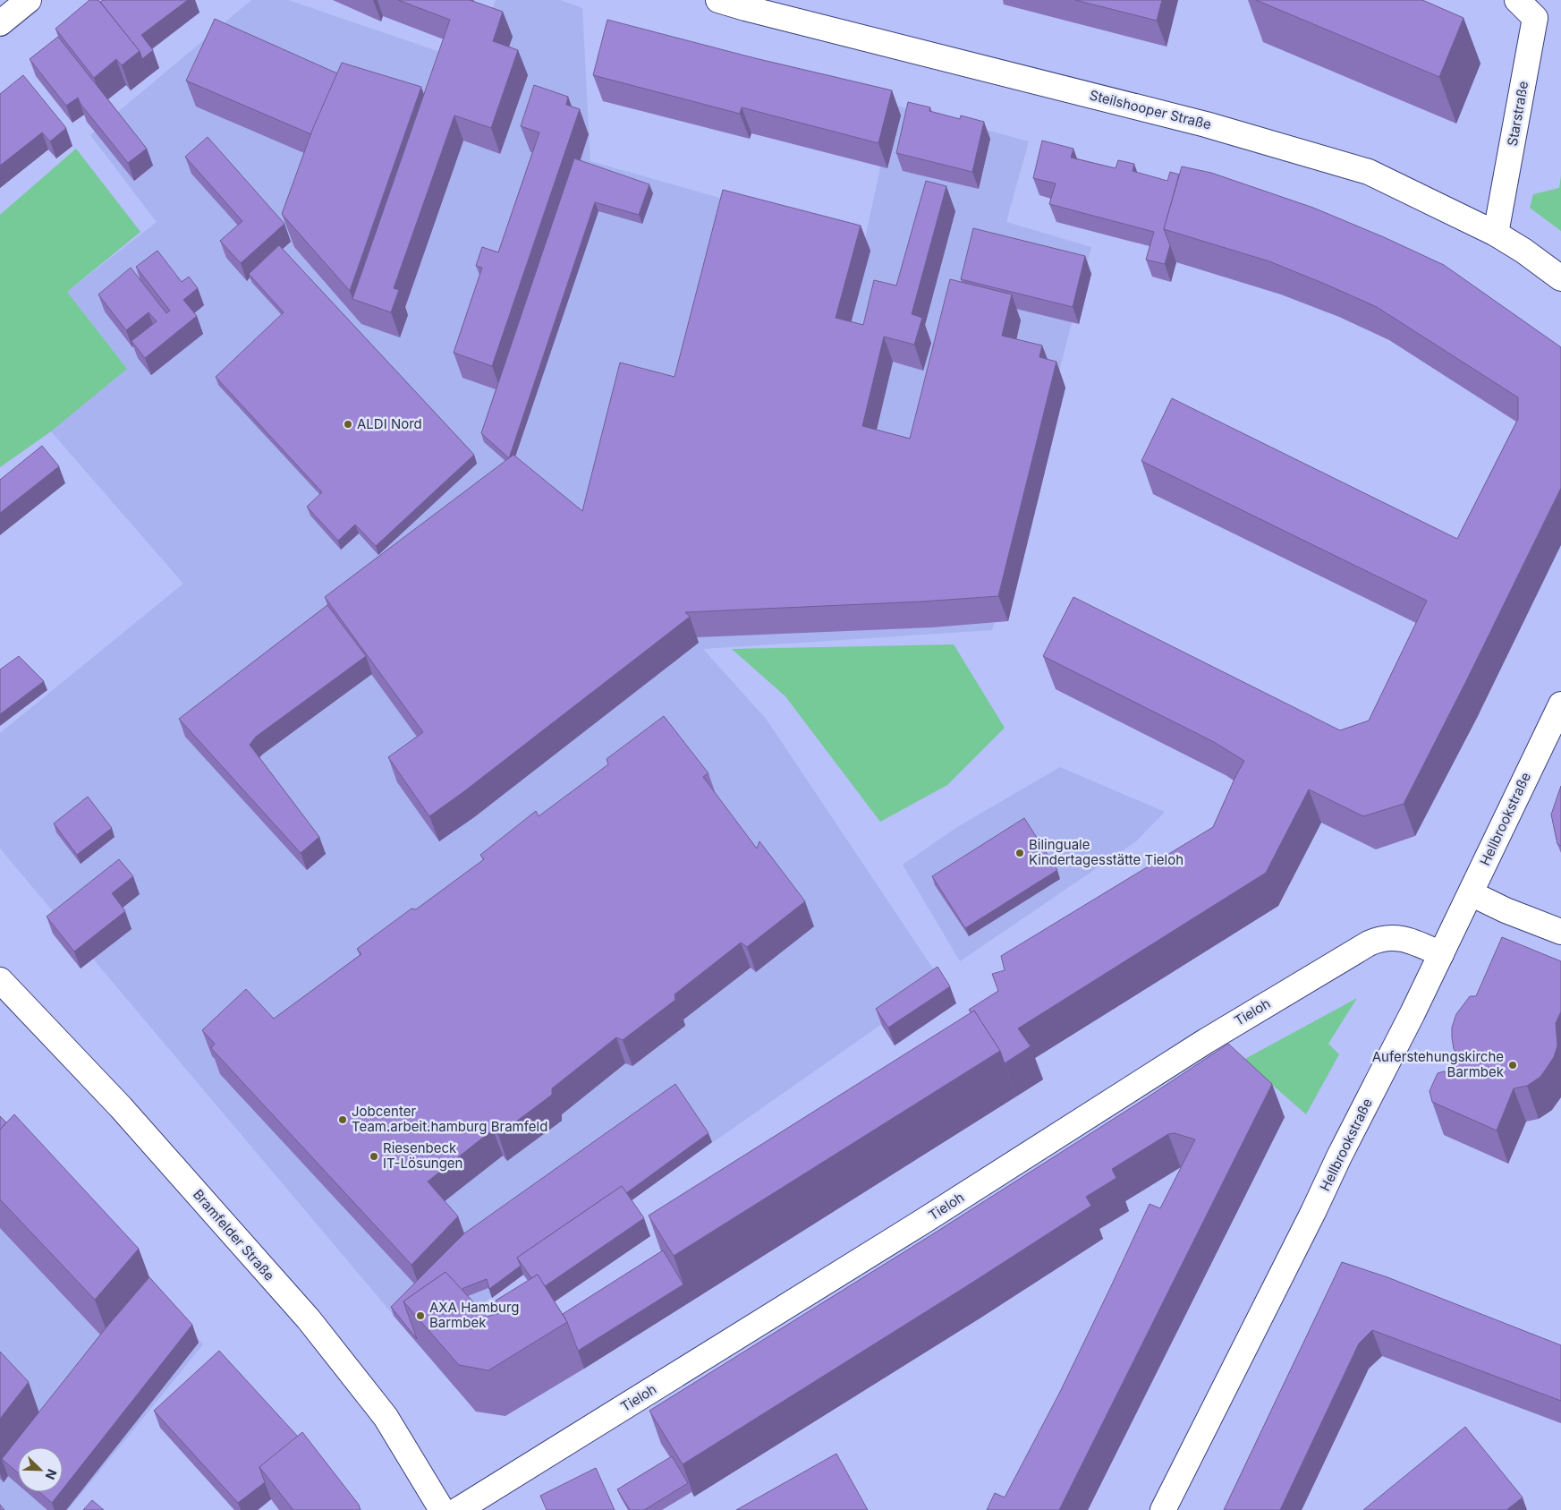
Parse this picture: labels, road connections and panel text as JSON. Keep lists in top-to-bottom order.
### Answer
{
  "streets": {
    "street": [
      "Steilshooper Straße",
      "Starstraße",
      "Hellbrookstraße",
      "Tieloh",
      "Bramfelder Straße"
    ]
  },
  "crossings": [
    ["Steilshooper Straße", "Starstraße"],
    ["Hellbrookstraße", "Tieloh"]
  ],
  "places": [
    "ALDI Nord",
    "Bilinguale Kindertagesstätte Tieloh",
    "Auferstehungskirche Barmbek",
    "Jobcenter Team.arbeit.hamburg Bramfeld",
    "Riesenbeck IT-Lösungen",
    "AXA Hamburg Barmbek"
  ],
  "north": "bottom right"
}
